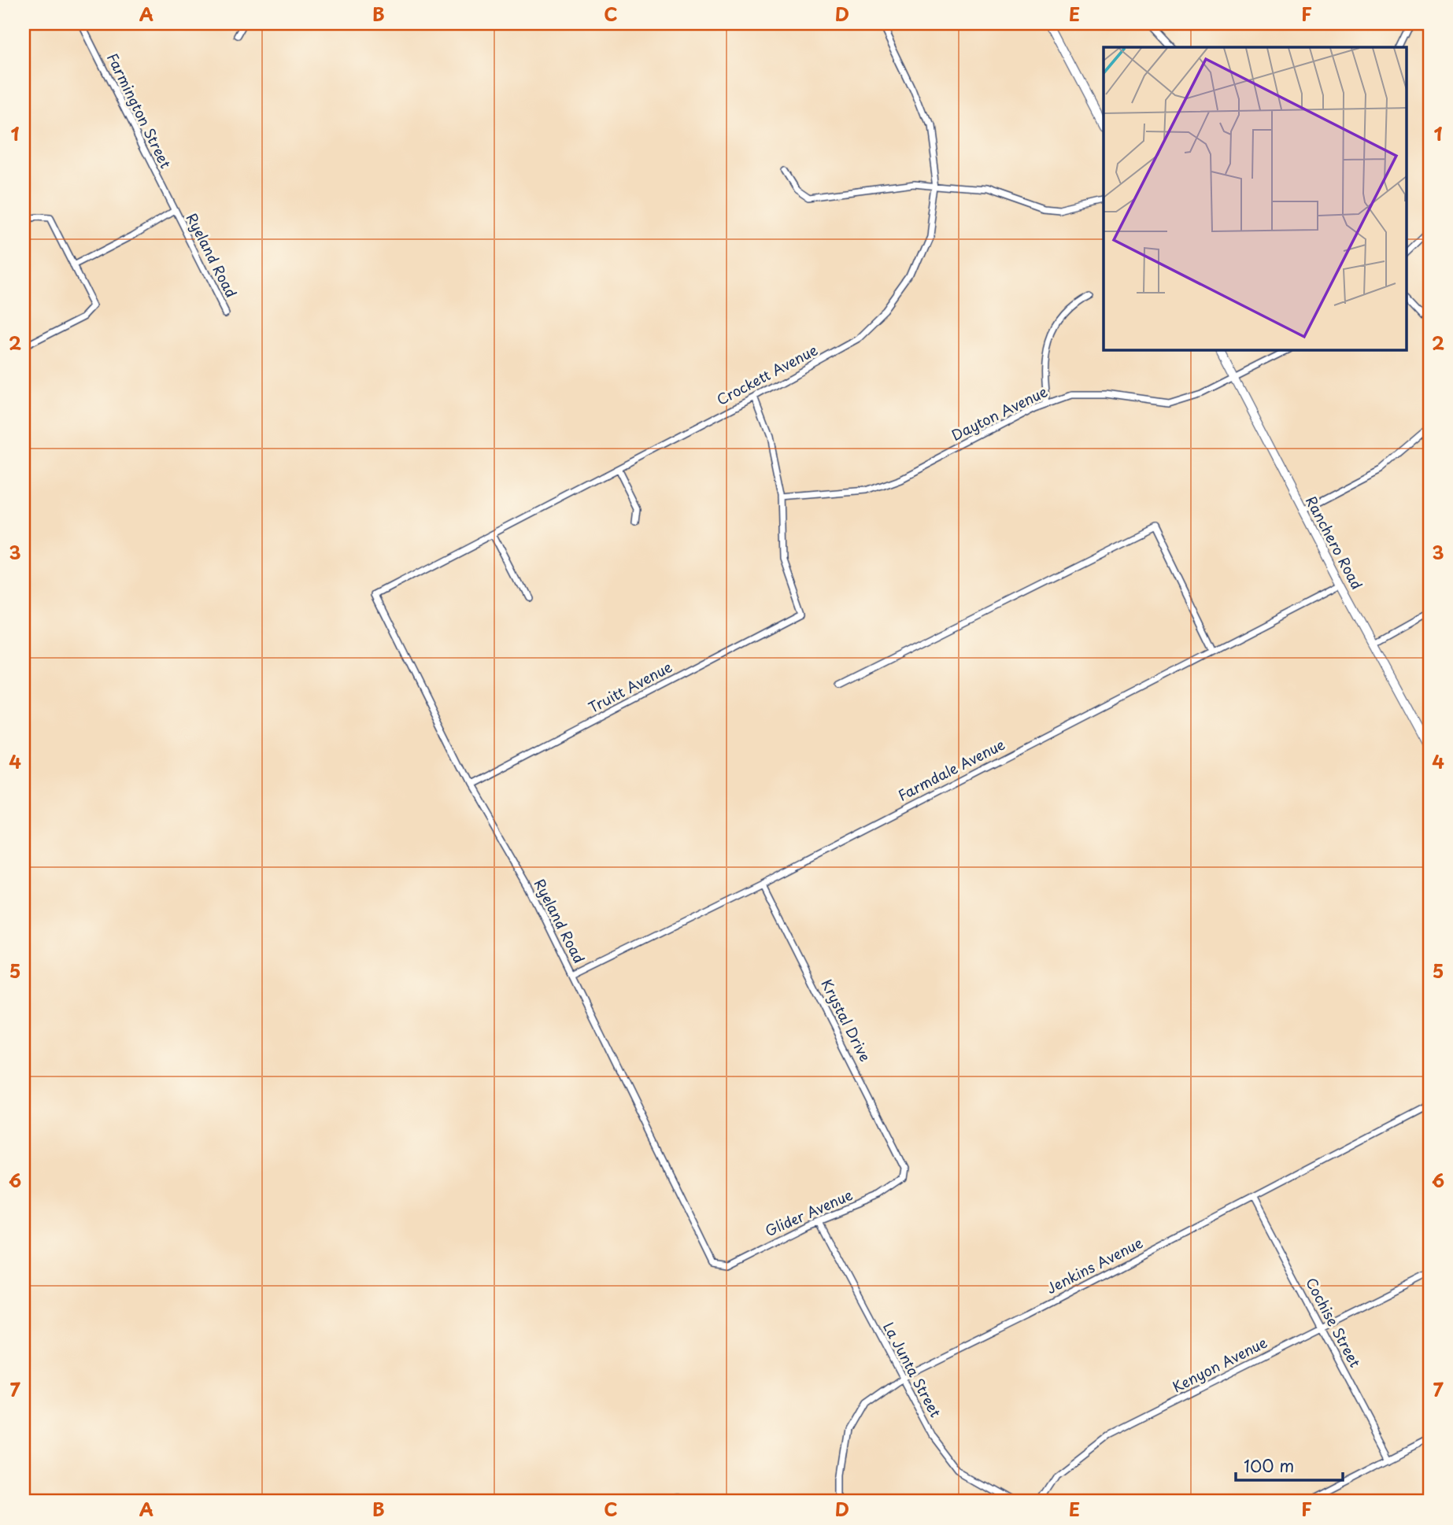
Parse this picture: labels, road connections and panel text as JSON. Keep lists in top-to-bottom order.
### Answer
{
  "streets": {
    "main road": ["Ranchero Road"],
    "street": [
      "Farmington Street",
      "Ryeland Road",
      "Crockett Avenue",
      "Dayton Avenue",
      "Truitt Avenue",
      "Farmdale Avenue",
      "Krystal Drive",
      "Glider Avenue",
      "Jenkins Avenue",
      "Cochise Street",
      "Kenyon Avenue",
      "La Junta Street"
    ]
  },
  "crossings": [
    ["Farmington Street", "Ryeland Road"],
    ["Ryeland Road", "Crockett Avenue"],
    ["Ryeland Road", "Truitt Avenue"],
    ["Ryeland Road", "Farmdale Avenue"],
    ["Ryeland Road", "Glider Avenue"],
    ["Dayton Avenue", "Ranchero Road"],
    ["Dayton Avenue", "Truitt Avenue"],
    ["Ranchero Road", "Farmdale Avenue"],
    ["Farmdale Avenue", "Krystal Drive"],
    ["Krystal Drive", "Glider Avenue"],
    ["Glider Avenue", "La Junta Street"],
    ["Jenkins Avenue", "Cochise Street"],
    ["Jenkins Avenue", "La Junta Street"],
    ["Cochise Street", "Kenyon Avenue"]
  ],
  "scale_bar": "100 m",
  "grid": {
    "columns": [
      "A",
      "B",
      "C",
      "D",
      "E",
      "F"
    ],
    "rows": [
      "1",
      "2",
      "3",
      "4",
      "5",
      "6",
      "7"
    ]
  }
}
